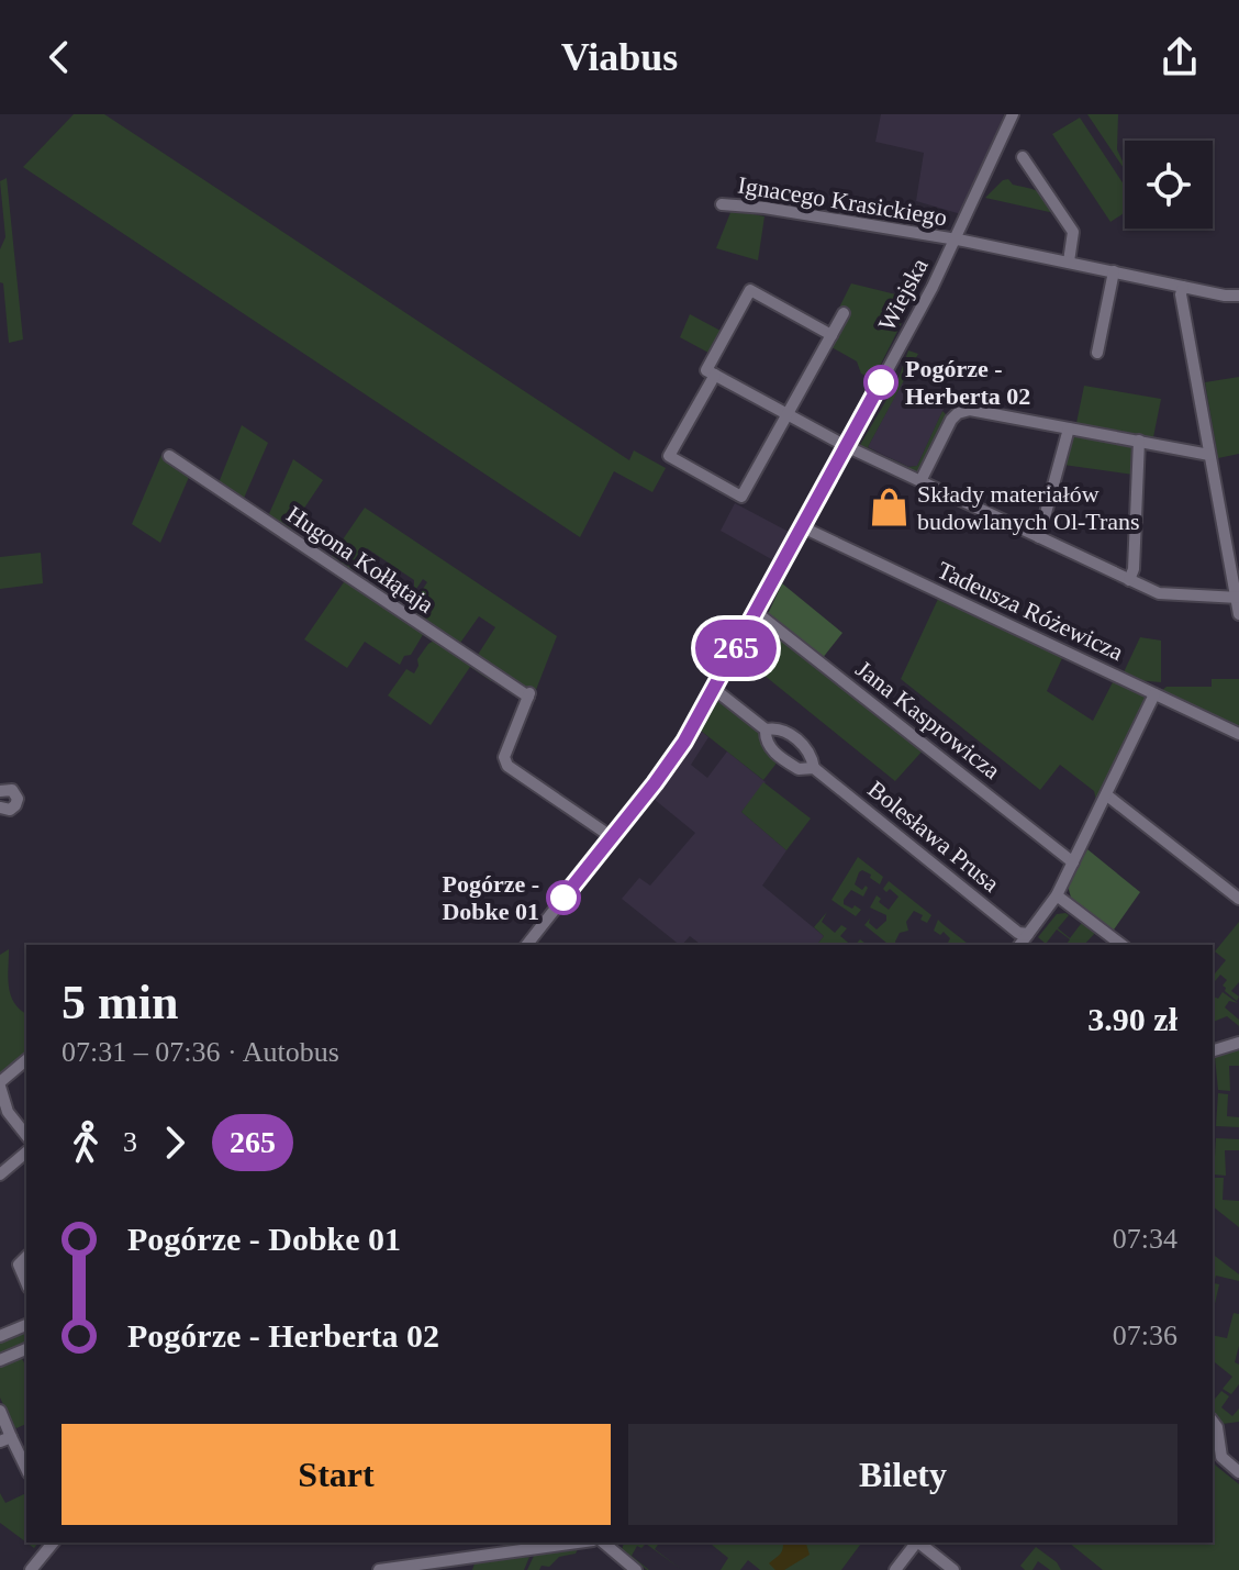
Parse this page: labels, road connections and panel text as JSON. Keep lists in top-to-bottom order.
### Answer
{
  "streets": {
    "street": [
      "Ignacego Krasickiego",
      "Wiejska",
      "Hugona Kołłątaja",
      "Tadeusza Różewicza",
      "Jana Kasprowicza",
      "Bolesława Prusa"
    ]
  },
  "crossings": [
    ["Ignacego Krasickiego", "Wiejska"],
    ["Wiejska", "Hugona Kołłątaja"],
    ["Wiejska", "Tadeusza Różewicza"],
    ["Wiejska", "Jana Kasprowicza"],
    ["Wiejska", "Bolesława Prusa"]
  ],
  "places": {
    "other": ["Pogórze - Herberta 02", "Pogórze - Dobke 01"],
    "shop": ["Składy materiałów budowlanych Ol-Trans"]
  },
  "lines": ["bus line 265"],
  "page": {
    "header": "Viabus",
    "on_map": "265",
    "heading": ["5 min", "07:31 – 07:36 · Autobus", "3.90 zł"],
    "legs": ["3", "265"],
    "list": [
      {
        "name": "Pogórze - Dobke 01",
        "value": "07:34"
      },
      {
        "name": "Pogórze - Herberta 02",
        "value": "07:36"
      }
    ],
    "buttons": ["Start", "Bilety"]
  }
}
